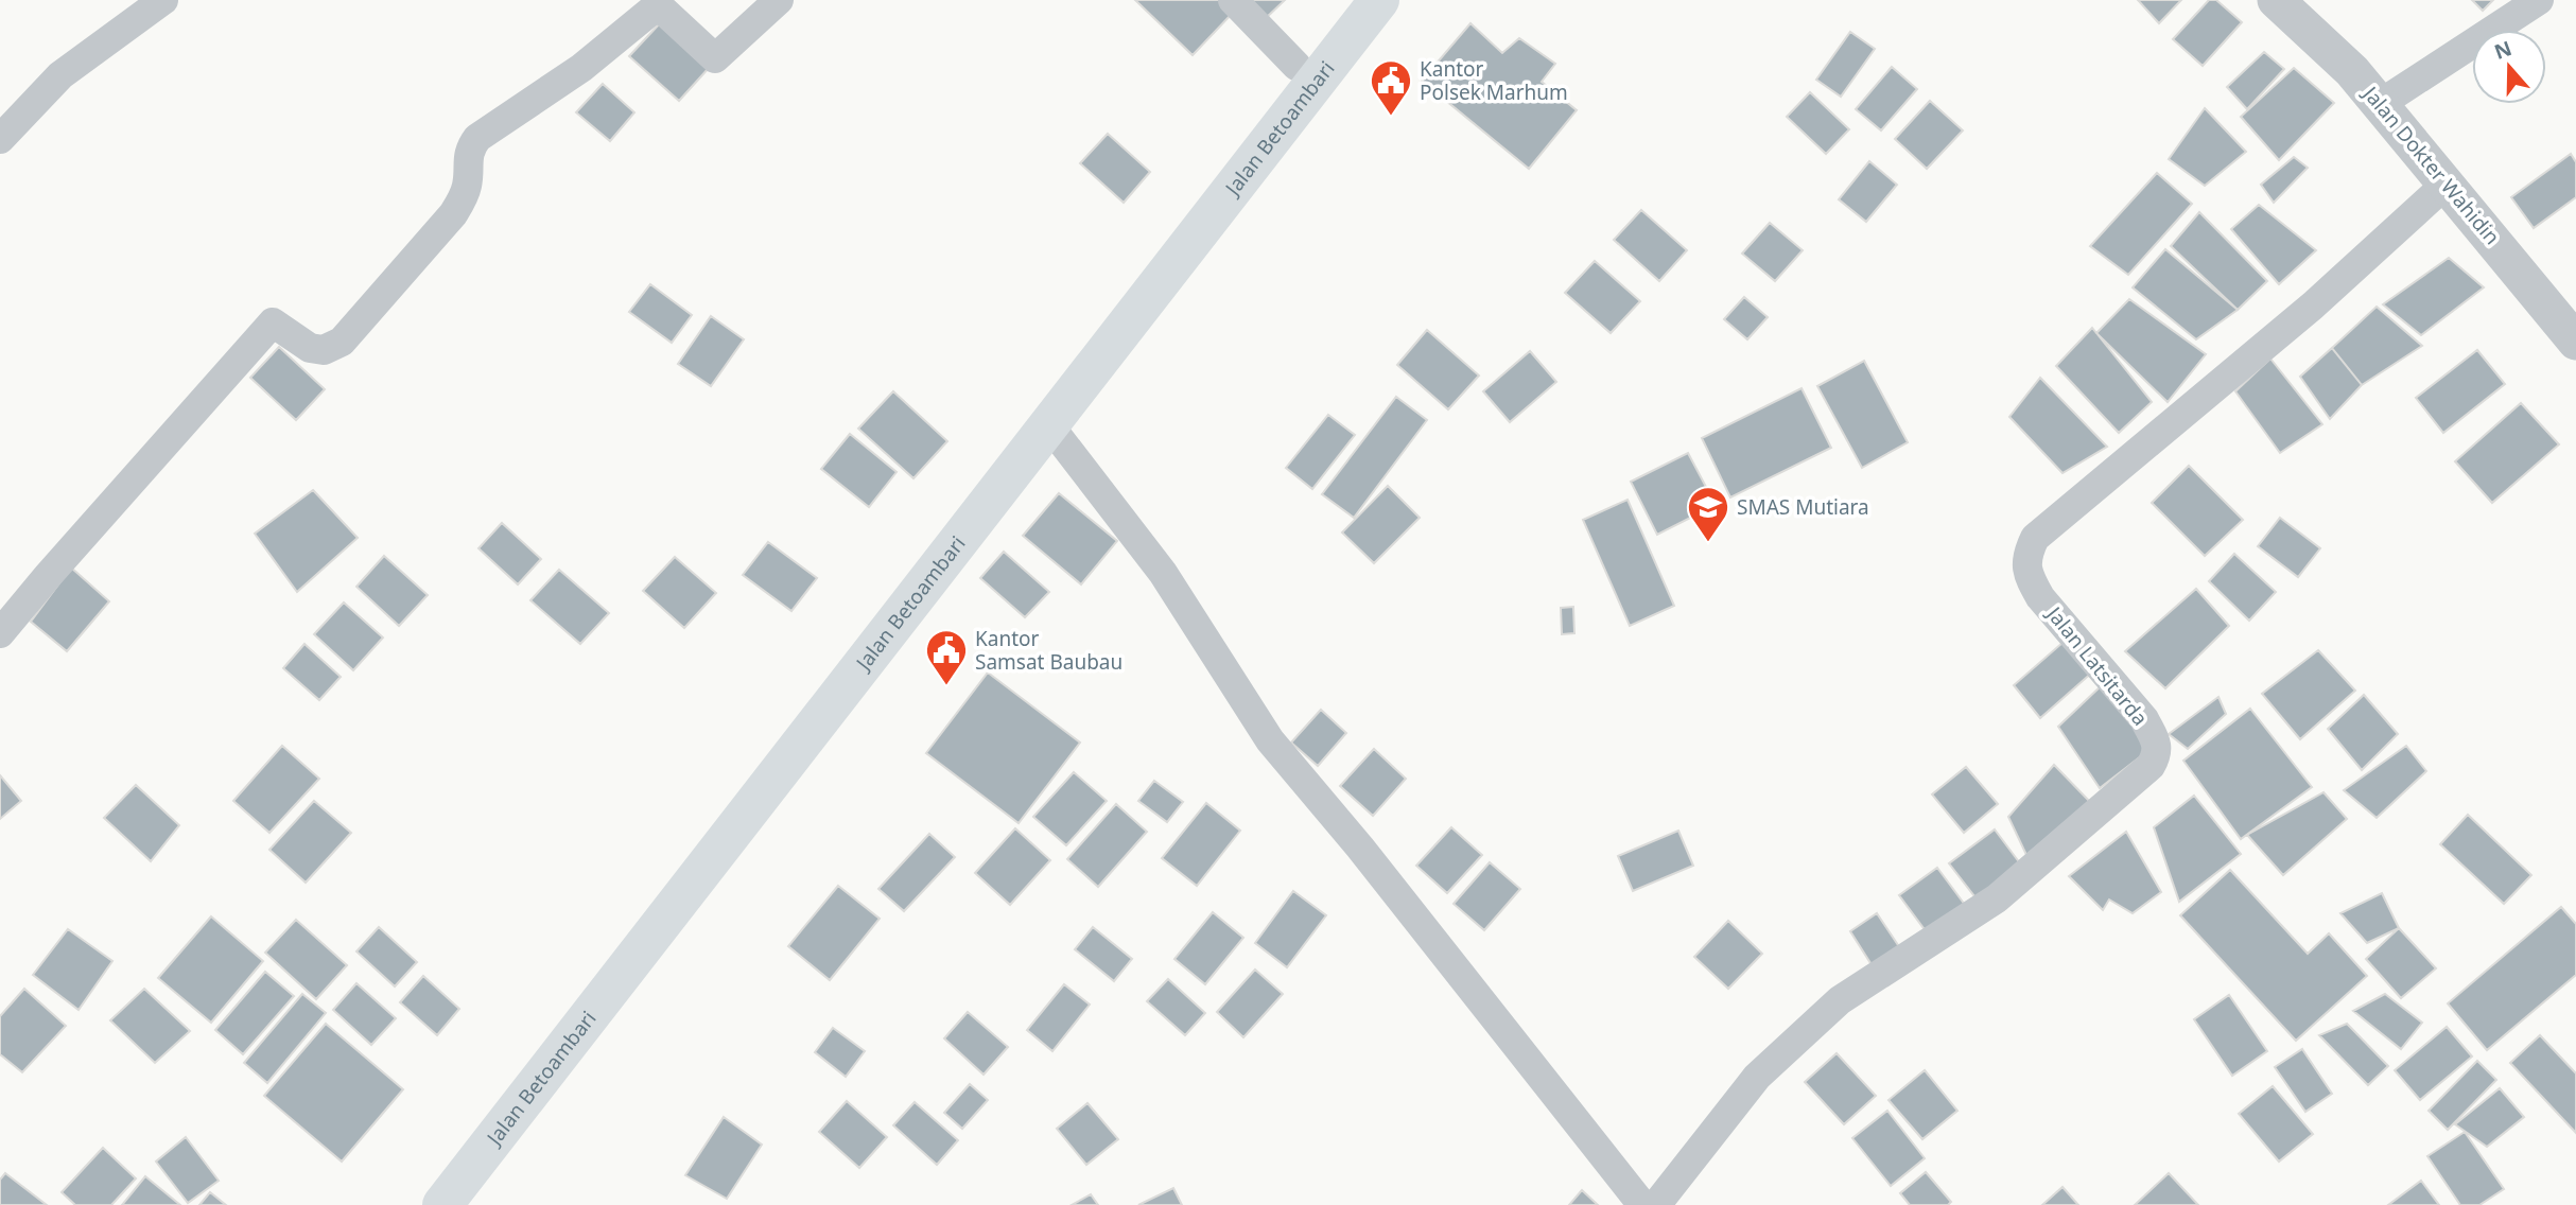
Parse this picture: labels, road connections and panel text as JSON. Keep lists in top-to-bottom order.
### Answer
{
  "streets": {
    "main road": ["Jalan Betoambari"],
    "street": ["Jalan Dokter Wahidin", "Jalan Latsitarda"]
  },
  "crossings": [
    ["Jalan Dokter Wahidin", "Jalan Latsitarda"]
  ],
  "places": {
    "public building": ["Kantor Polsek Marhum", "Kantor Samsat Baubau"],
    "school or university": ["SMAS Mutiara"]
  },
  "north": "top"
}
